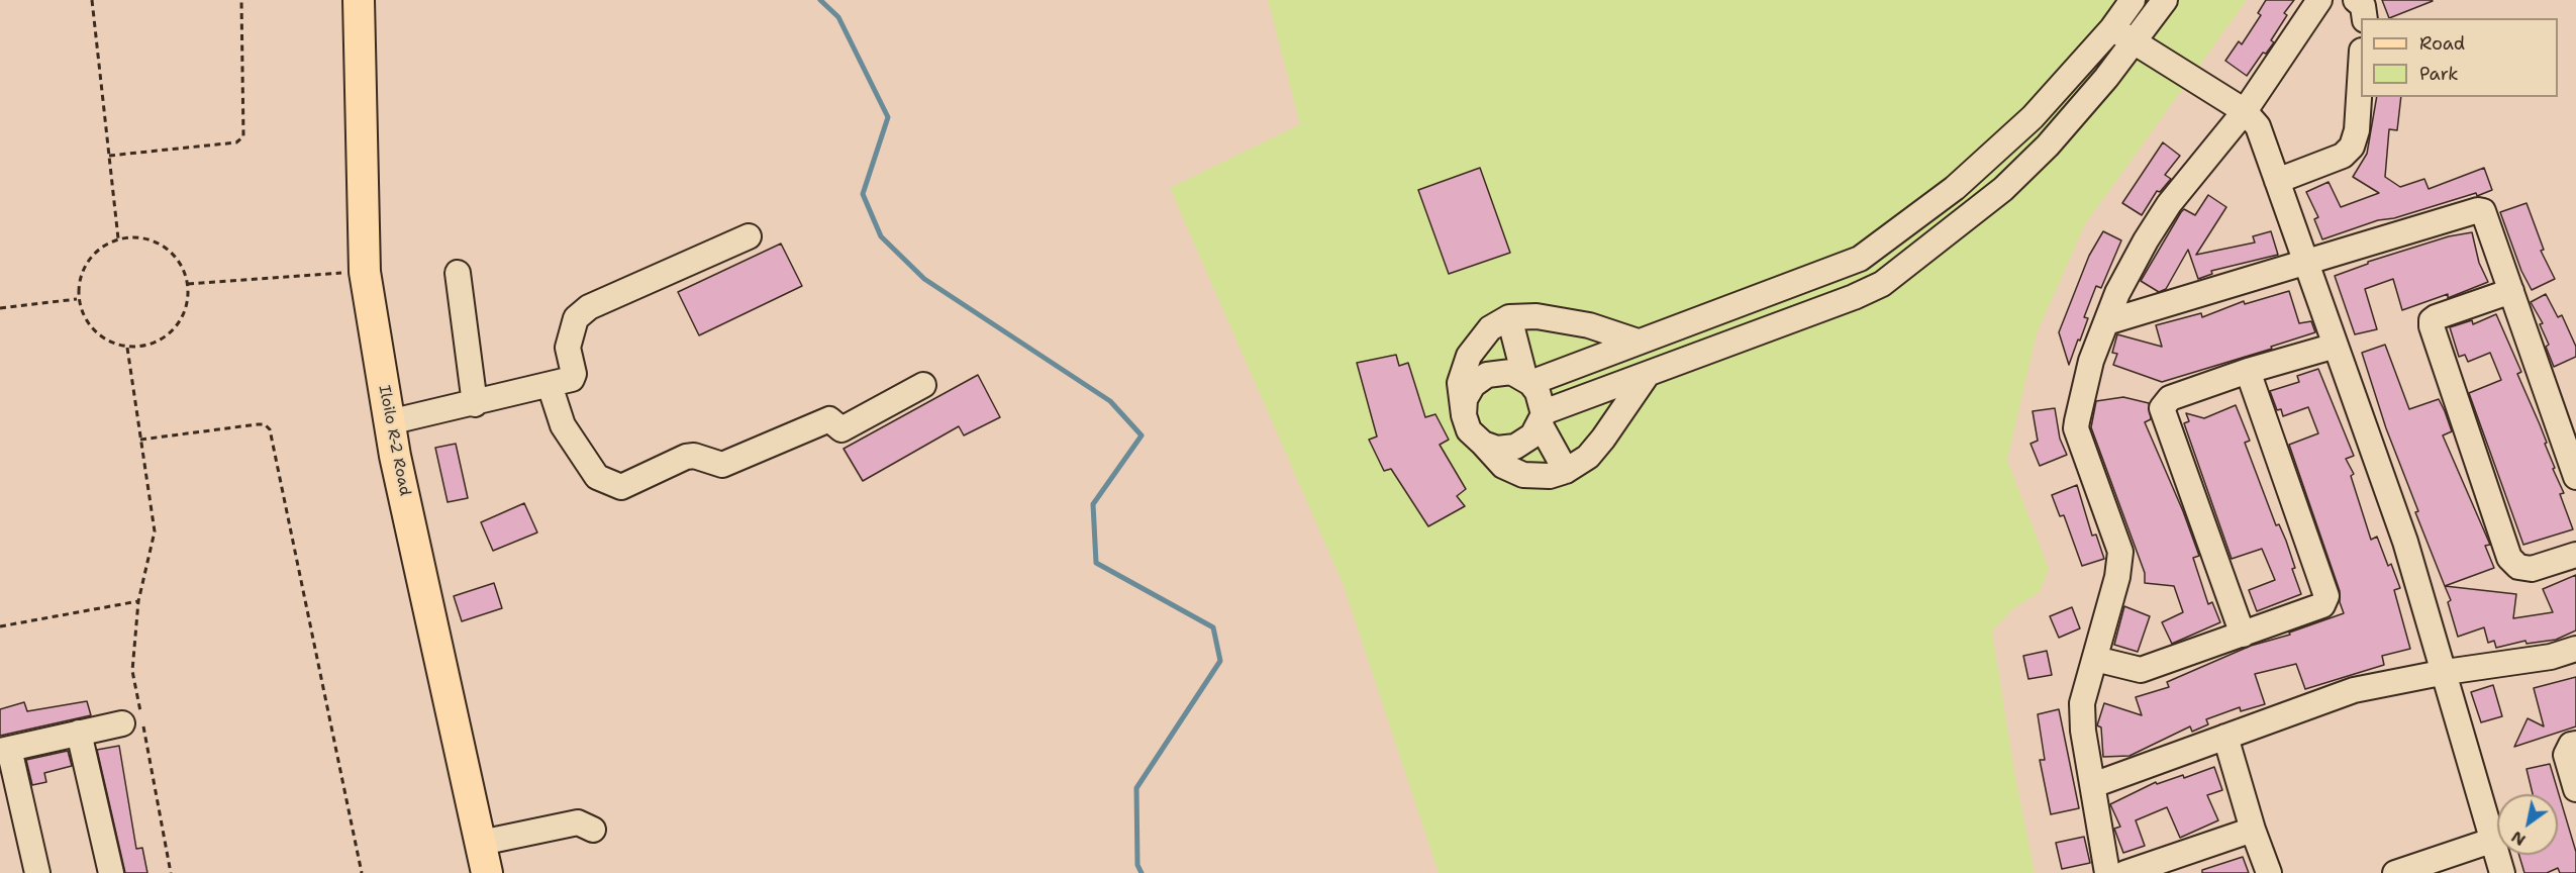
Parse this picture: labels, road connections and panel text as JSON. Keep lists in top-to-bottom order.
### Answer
{
  "streets": {
    "main road": ["Iloilo R-2 Road"]
  },
  "legend": ["Road", "Park"],
  "north": "bottom left"
}
